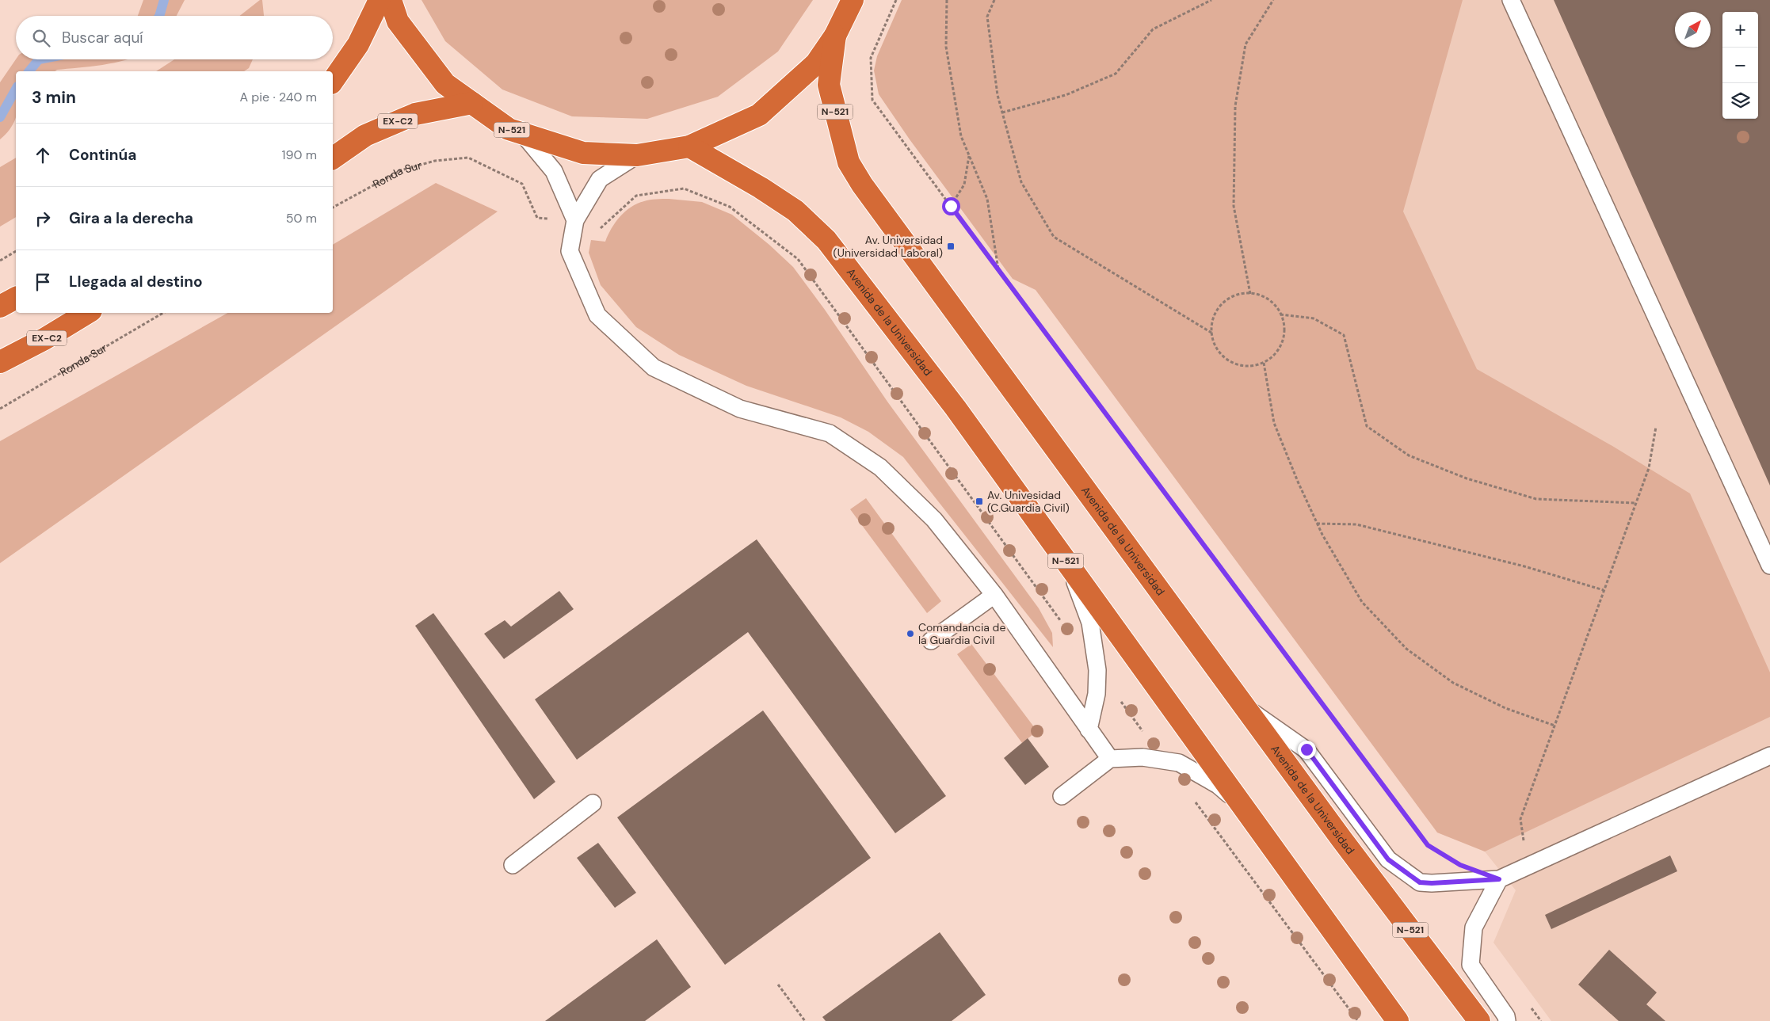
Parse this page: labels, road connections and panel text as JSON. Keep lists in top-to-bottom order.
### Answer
{
  "streets": {
    "highway": ["N-521", "EX-C2", "Avenida de la Universidad"],
    "path": ["Ronda Sur"]
  },
  "crossings": [
    ["N-521", "EX-C2"],
    ["N-521", "Avenida de la Universidad"]
  ],
  "places": {
    "transit": ["Av. Universidad (Universidad Laboral)", "Av. Univesidad (C.Guardia Civil)"],
    "other": ["Comandancia de la Guardia Civil"]
  },
  "north": "top right",
  "page": {
    "map_buttons": ["+", "−"],
    "search": "Buscar aquí",
    "heading": ["3 min", "A pie · 240 m"],
    "list": [
      ["Continúa", "190 m"],
      ["Gira a la derecha", "50 m"],
      "Llegada al destino"
    ]
  }
}
